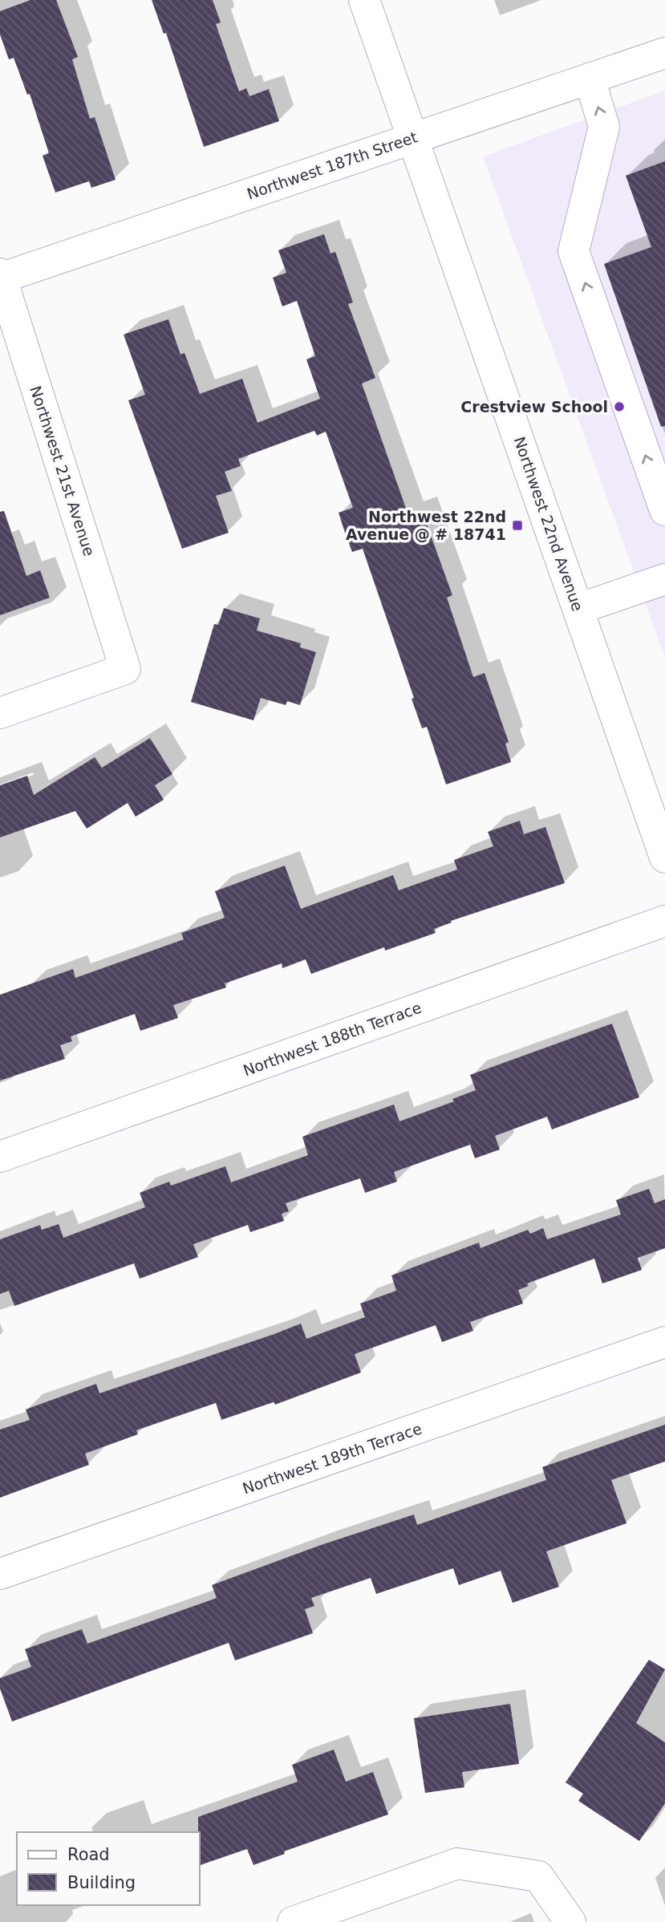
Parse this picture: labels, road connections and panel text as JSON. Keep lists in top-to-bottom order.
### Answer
{
  "streets": {
    "street": [
      "Northwest 187th Street",
      "Northwest 21st Avenue",
      "Northwest 22nd Avenue",
      "Northwest 188th Terrace",
      "Northwest 189th Terrace"
    ]
  },
  "crossings": [
    ["Northwest 187th Street", "Northwest 21st Avenue"],
    ["Northwest 187th Street", "Northwest 22nd Avenue"]
  ],
  "places": {
    "other": ["Crestview School"],
    "transit": ["Northwest 22nd Avenue @ # 18741"]
  },
  "legend": ["Road", "Building"]
}
